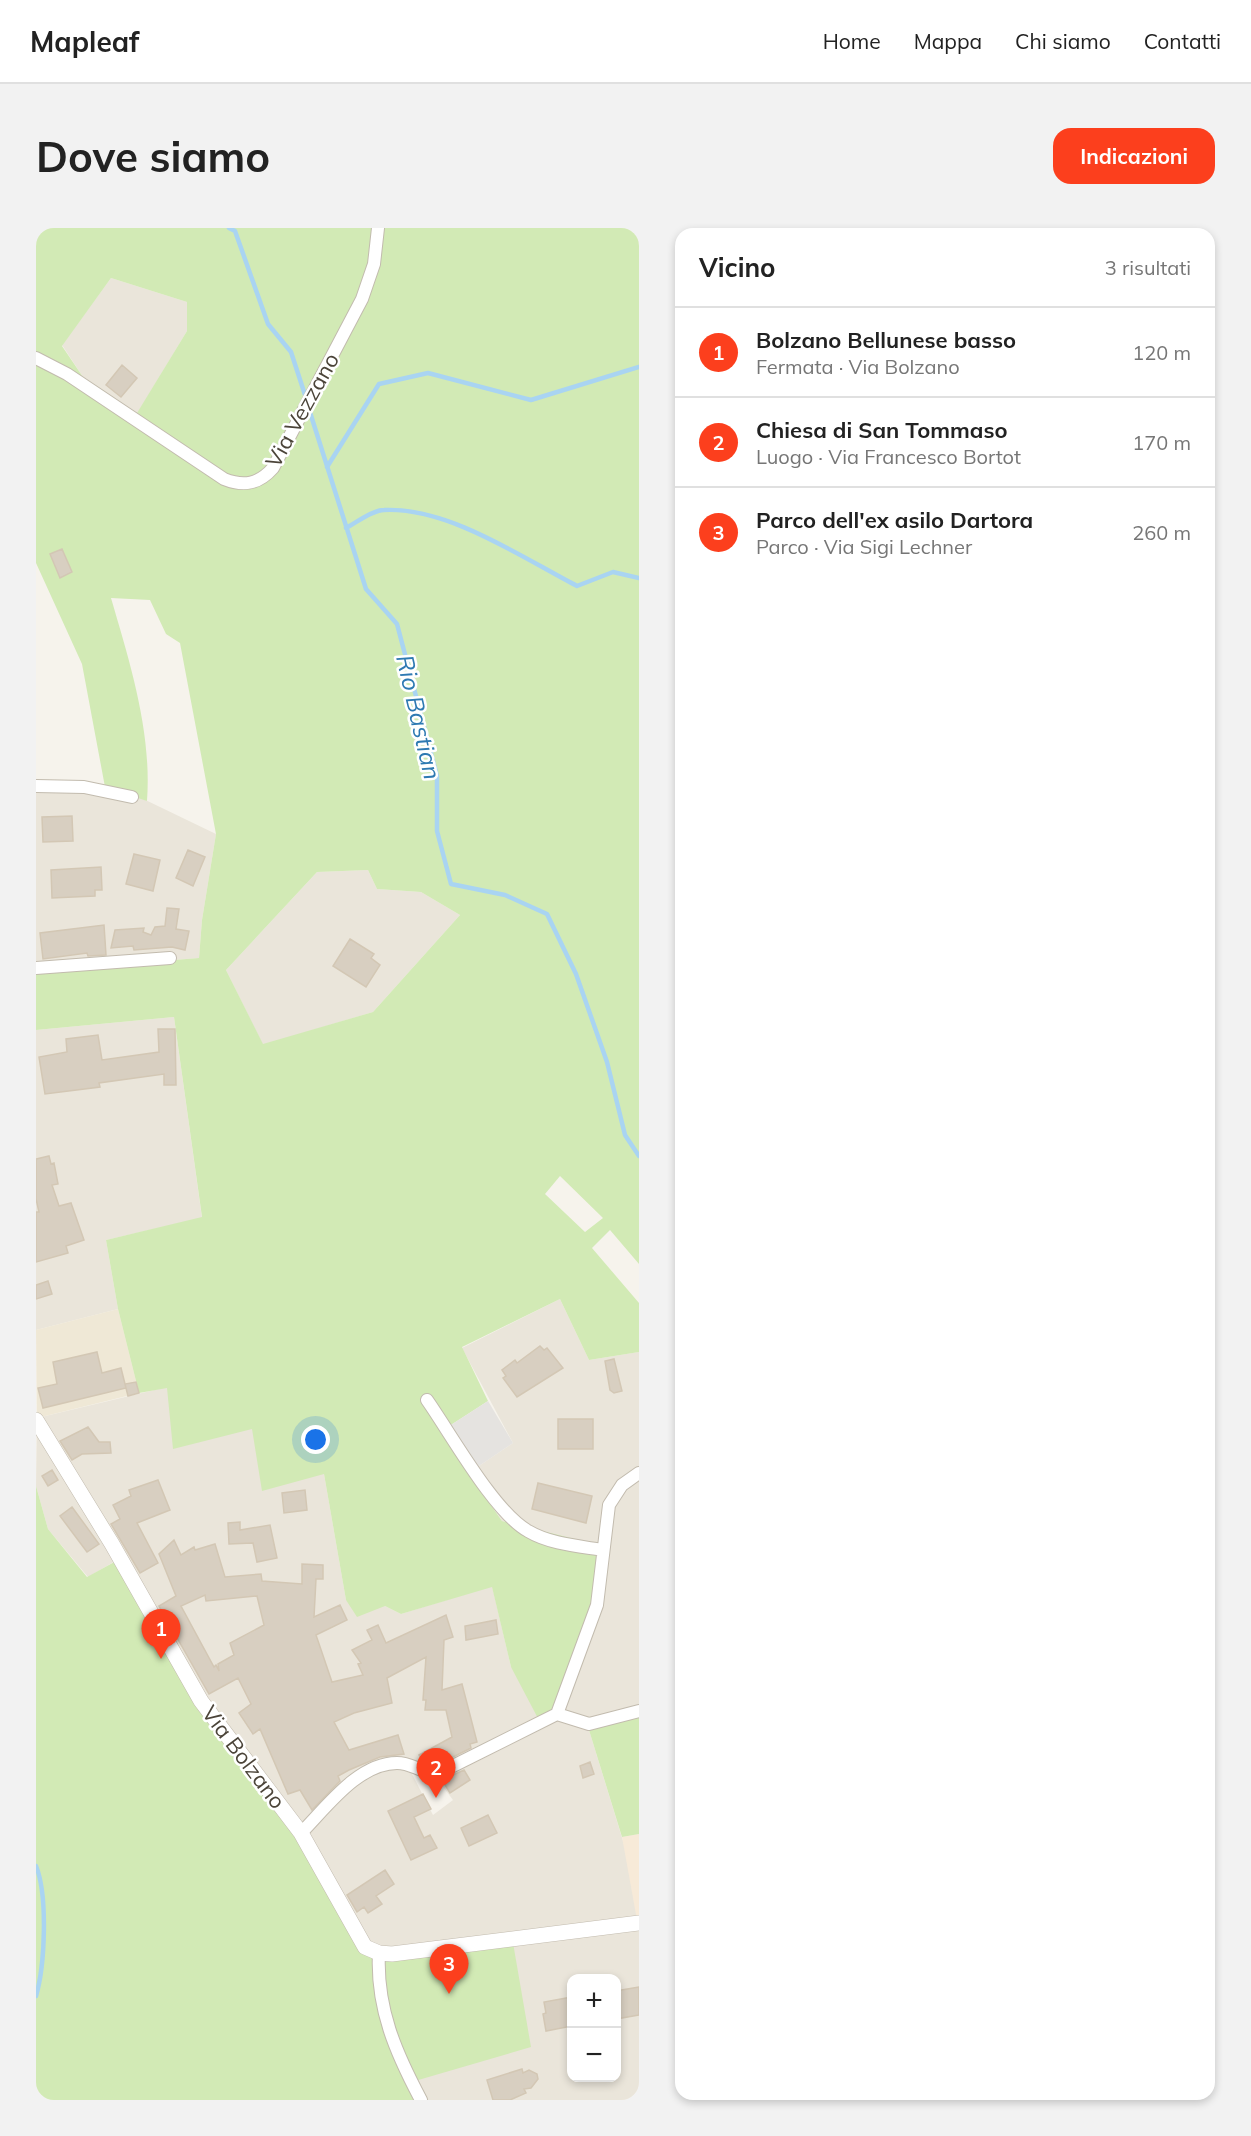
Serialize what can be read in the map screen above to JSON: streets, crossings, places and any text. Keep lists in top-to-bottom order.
{
  "streets": {
    "street": ["Via Vezzano", "Via Bolzano"]
  },
  "water": ["Rio Bastian"],
  "page": {
    "header": "Mapleaf",
    "nav": [
      "Home",
      "Mappa",
      "Chi siamo",
      "Contatti"
    ],
    "buttons": "Indicazioni",
    "title": "Dove siamo",
    "heading": ["Vicino", "3 risultati"],
    "list": [
      {
        "mark": "1",
        "name": "Bolzano Bellunese basso",
        "note": "Fermata · Via Bolzano",
        "value": "120 m"
      },
      {
        "mark": "2",
        "name": "Chiesa di San Tommaso",
        "note": "Luogo · Via Francesco Bortot",
        "value": "170 m"
      },
      {
        "mark": "3",
        "name": "Parco dell'ex asilo Dartora",
        "note": "Parco · Via Sigi Lechner",
        "value": "260 m"
      }
    ],
    "pins": ["1", "2", "3"],
    "map_buttons": ["+", "−"]
  }
}
